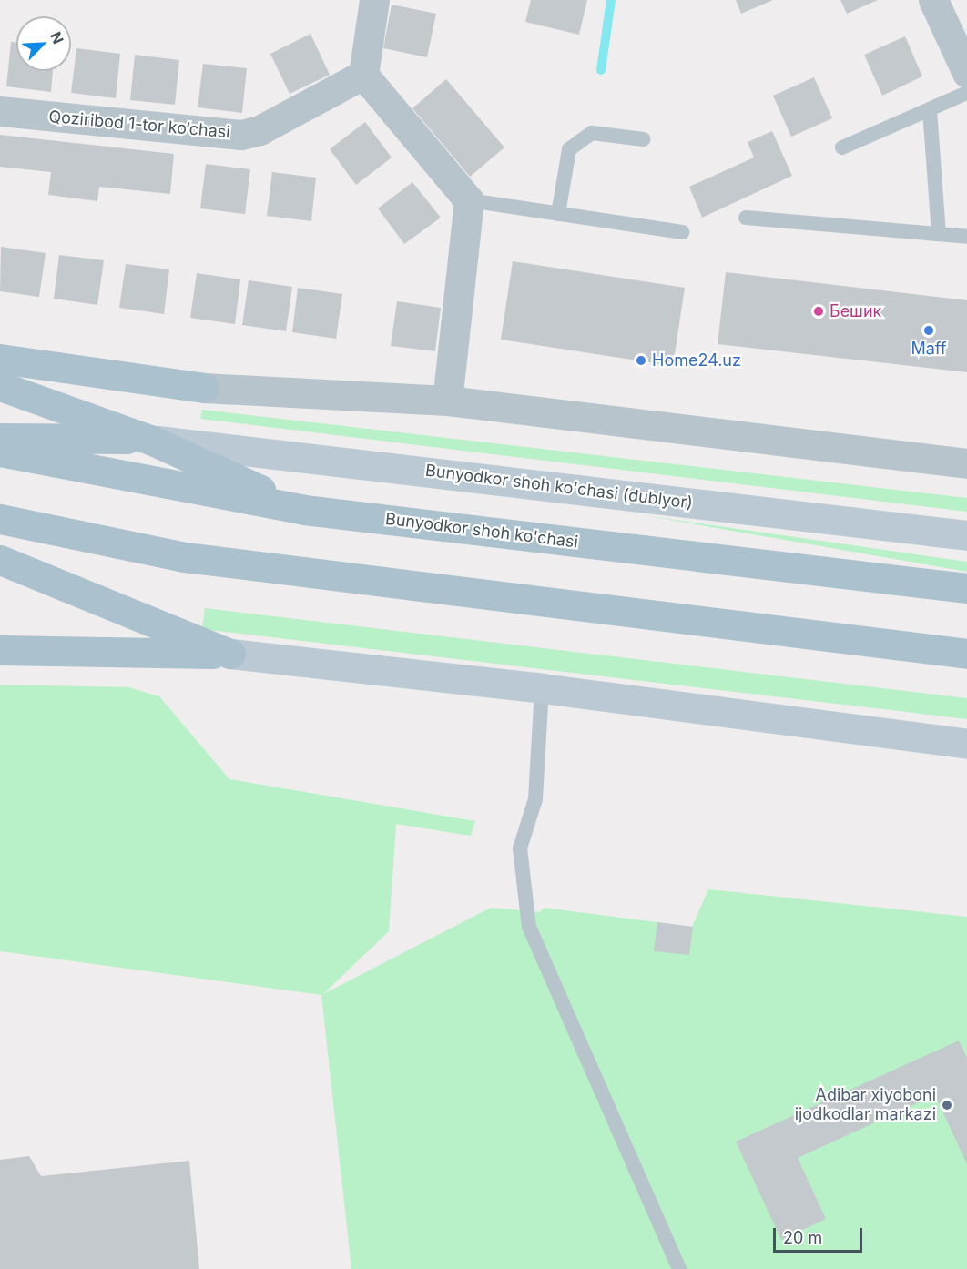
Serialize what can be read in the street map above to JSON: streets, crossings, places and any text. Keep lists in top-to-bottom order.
{
  "streets": {
    "main road": ["Bunyodkor shoh ko'chasi"],
    "street": ["Qoziribod 1-tor ko‘chasi", "Bunyodkor shoh koʻchasi (dublyor)"]
  },
  "places": [
    "Бешик",
    "Maff",
    "Home24.uz",
    "Adibar xiyoboni ijodkodlar markazi"
  ],
  "scale_bar": "20 m",
  "north": "top right"
}
